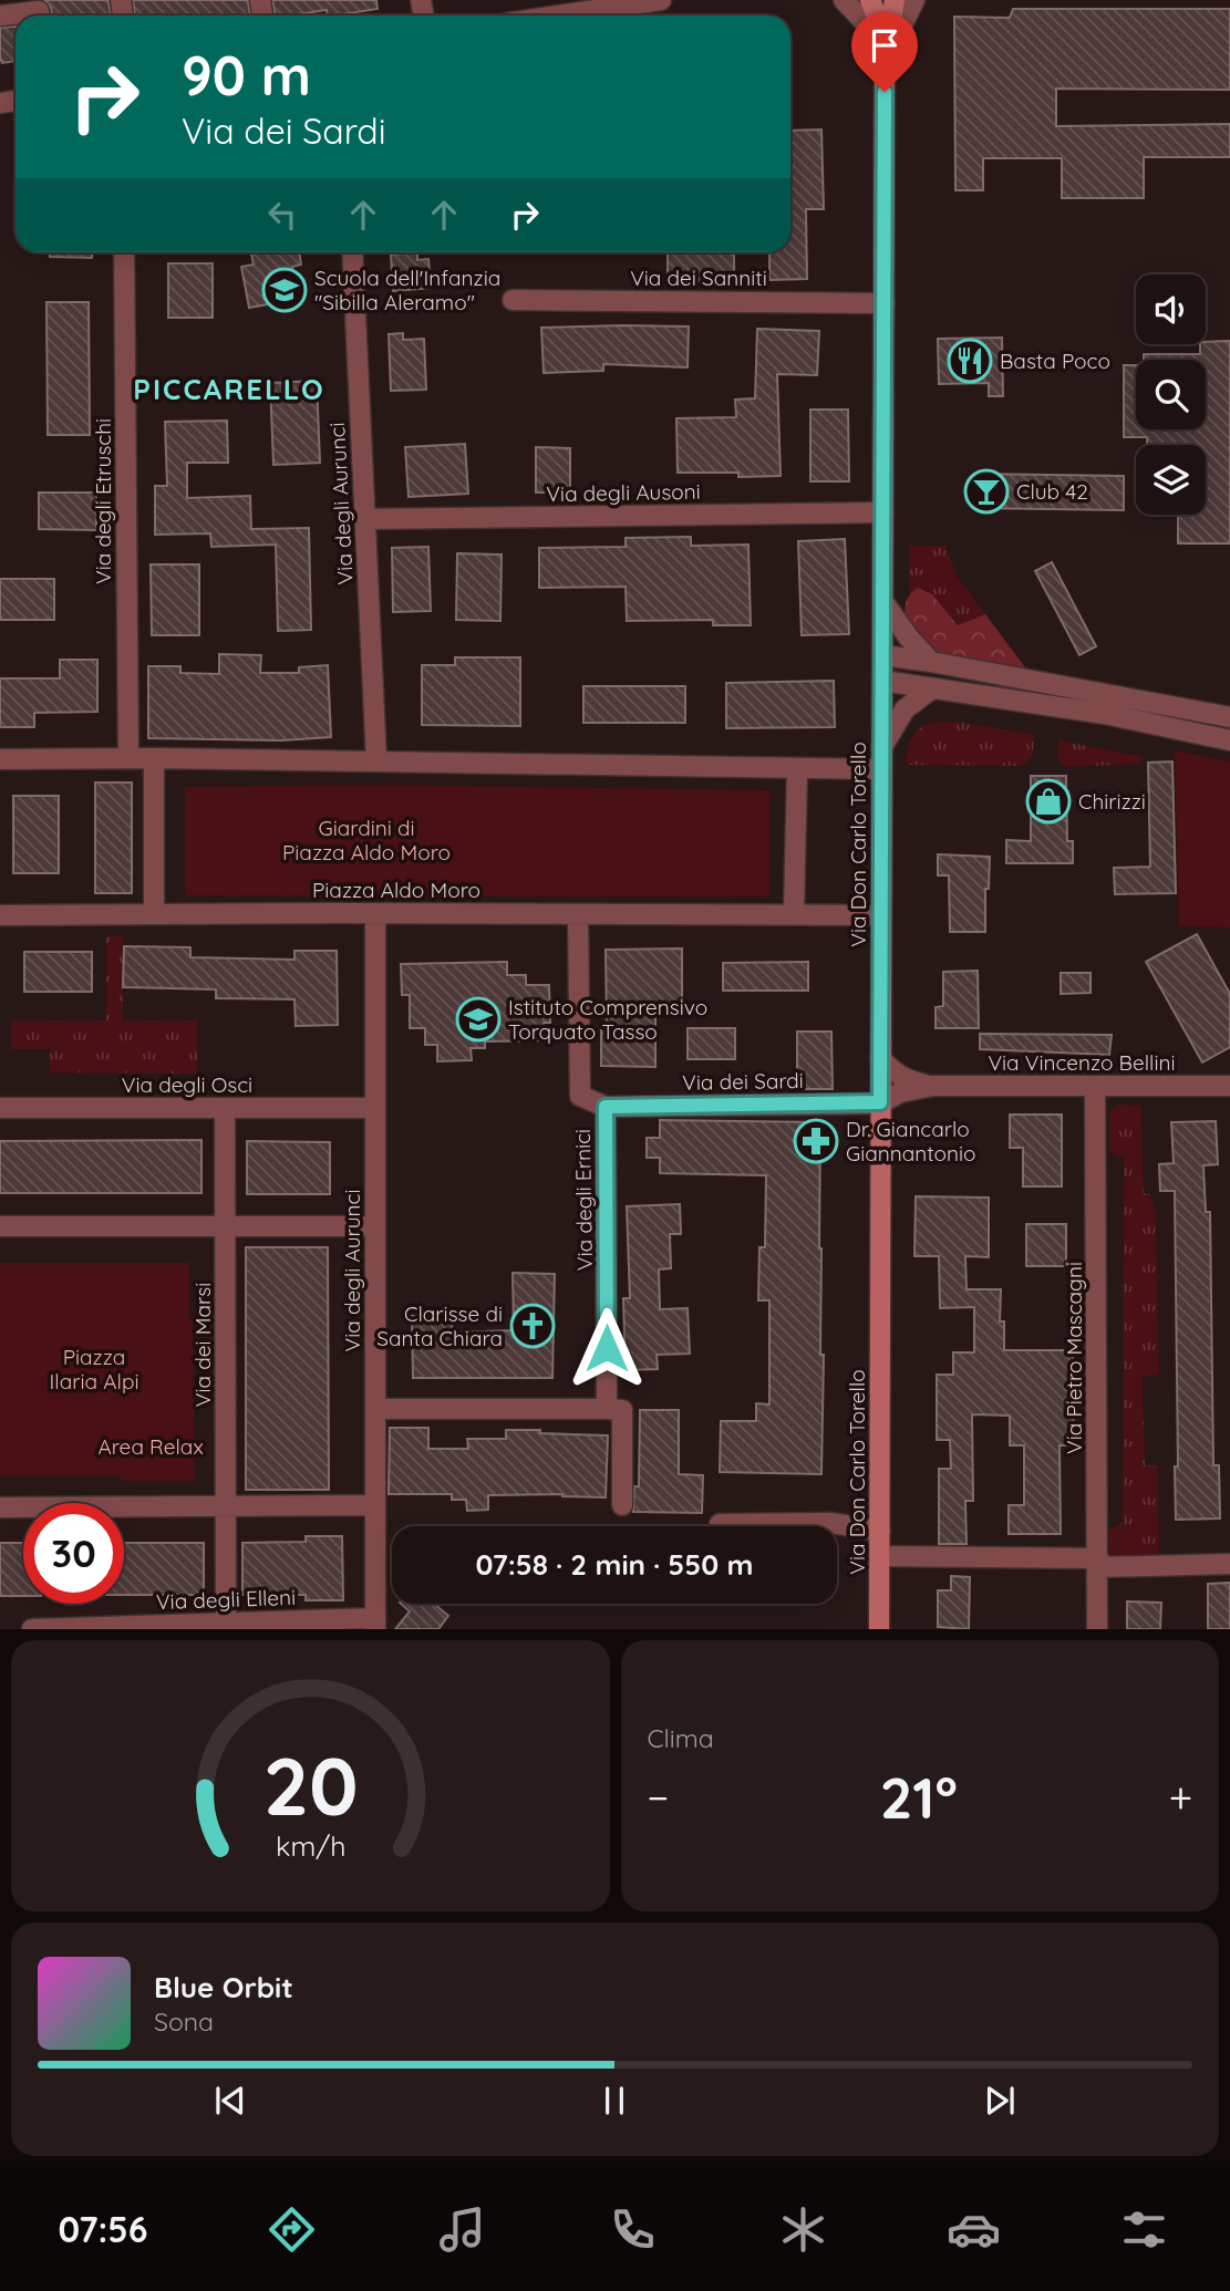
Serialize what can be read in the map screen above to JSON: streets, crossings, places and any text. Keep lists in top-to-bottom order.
{
  "streets": {
    "main road": ["Via Don Carlo Torello"],
    "street": [
      "Via dei Sanniti",
      "Via degli Ausoni",
      "Via degli Etruschi",
      "Via degli Aurunci",
      "Piazza Aldo Moro",
      "Via Vincenzo Bellini",
      "Via dei Sardi",
      "Via degli Osci",
      "Via degli Ernici",
      "Via dei Marsi",
      "Via Pietro Mascagni",
      "Via degli Elleni"
    ]
  },
  "crossings": [
    ["Via dei Sanniti", "Via Don Carlo Torello"],
    ["Via degli Ausoni", "Via degli Aurunci"],
    ["Via degli Ausoni", "Via Don Carlo Torello"],
    ["Via degli Aurunci", "Piazza Aldo Moro"],
    ["Via degli Aurunci", "Via degli Osci"],
    ["Via degli Aurunci", "Via degli Elleni"],
    ["Via Don Carlo Torello", "Piazza Aldo Moro"],
    ["Via Don Carlo Torello", "Via Vincenzo Bellini"],
    ["Via Don Carlo Torello", "Via dei Sardi"],
    ["Piazza Aldo Moro", "Via degli Ernici"],
    ["Via Vincenzo Bellini", "Via dei Sardi"],
    ["Via Vincenzo Bellini", "Via Pietro Mascagni"],
    ["Via dei Sardi", "Via degli Ernici"],
    ["Via degli Osci", "Via dei Marsi"],
    ["Via dei Marsi", "Via degli Elleni"]
  ],
  "districts": ["PICCARELLO"],
  "parks": ["Giardini di Piazza Aldo Moro", "Piazza Ilaria Alpi", "Area Relax"],
  "places": {
    "school or university": ["Scuola dell'Infanzia \"Sibilla Aleramo\"", "Istituto Comprensivo Torquato Tasso"],
    "restaurant": ["Basta Poco"],
    "bar": ["Club 42"],
    "shop": ["Chirizzi"],
    "pharmacy": ["Dr. Giancarlo Giannantonio"],
    "church": ["Clarisse di Santa Chiara"]
  },
  "page": {
    "turn": ["90 m", "Via dei Sardi"],
    "limit": "30",
    "trip": "07:58 · 2 min · 550 m",
    "tile": "Clima",
    "heat": ["−", "21°", "+"],
    "song": ["Blue Orbit", "Sona"],
    "tabs": "07:56",
    "gauge": ["20", "km/h"]
  }
}
